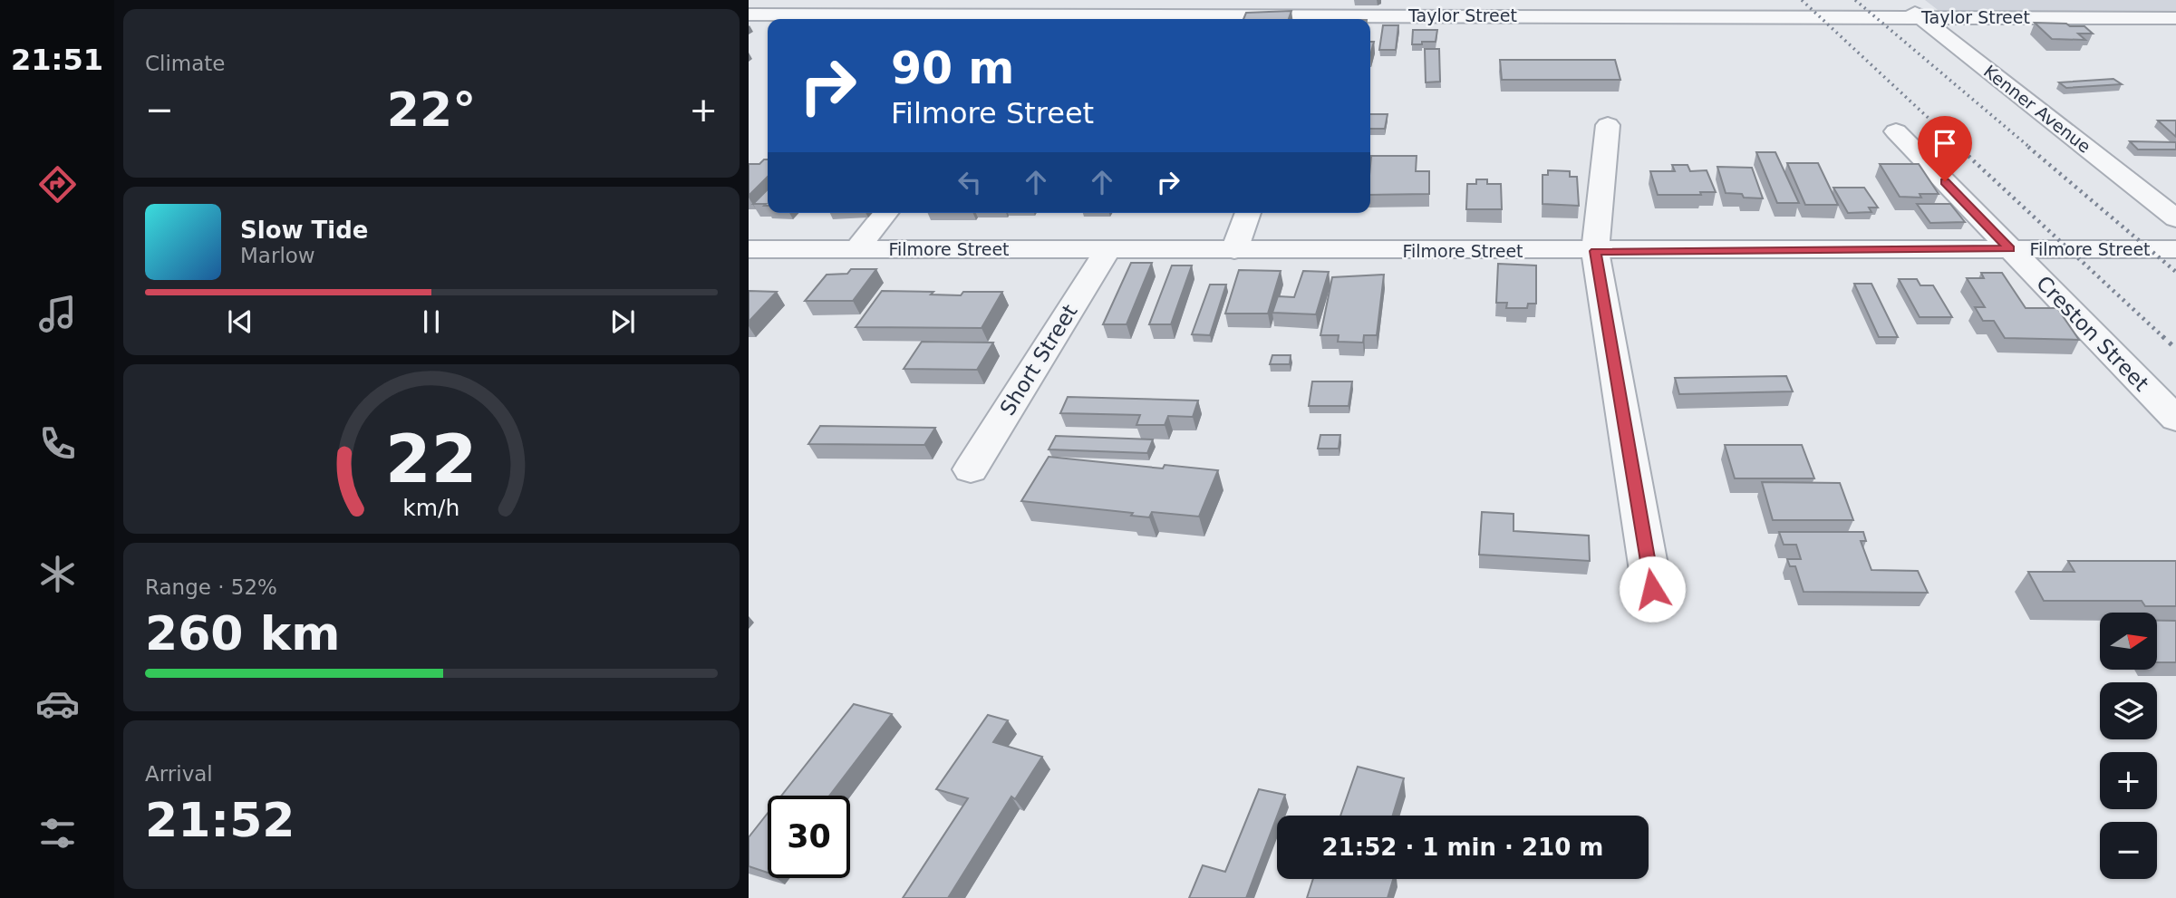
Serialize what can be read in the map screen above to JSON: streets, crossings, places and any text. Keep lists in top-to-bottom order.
{
  "streets": {
    "street": [
      "Taylor Street",
      "Kenner Avenue",
      "Filmore Street",
      "Creston Street",
      "Short Street"
    ]
  },
  "crossings": [
    ["Taylor Street", "Kenner Avenue"],
    ["Filmore Street", "Creston Street"],
    ["Filmore Street", "Short Street"]
  ],
  "north": "right",
  "page": {
    "tabs": "21:51",
    "tile": [
      "Climate",
      ["Range · 52%", "260 km"],
      ["Arrival", "21:52"]
    ],
    "turn": ["90 m", "Filmore Street"],
    "heat": ["−", "22°", "+"],
    "song": ["Slow Tide", "Marlow"],
    "map_buttons": ["+", "−"],
    "limit": "30",
    "trip": "21:52 · 1 min · 210 m",
    "gauge": ["22", "km/h"]
  }
}
